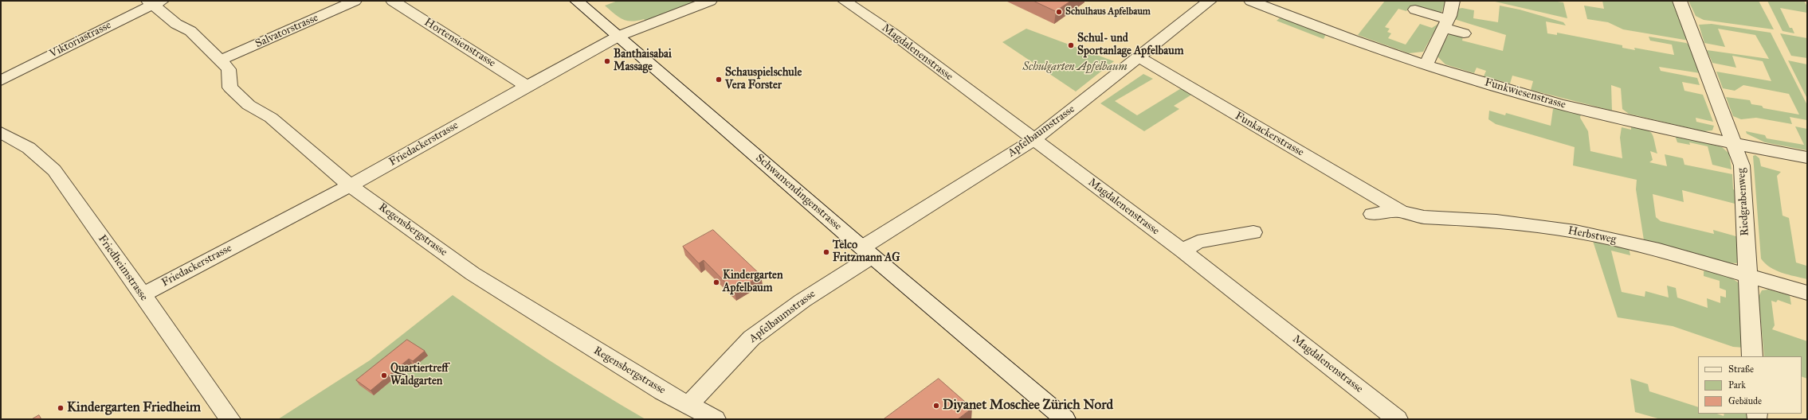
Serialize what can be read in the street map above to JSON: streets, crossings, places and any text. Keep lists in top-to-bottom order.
{
  "streets": {
    "street": [
      "Salvatorstrasse",
      "Viktoriastrasse",
      "Hortensienstrasse",
      "Magdalenenstrasse",
      "Funkwiesenstrasse",
      "Apfelbaumstrasse",
      "Funkackerstrasse",
      "Friedackerstrasse",
      "Schwamendingenstrasse",
      "Riedgrabenweg",
      "Regensbergstrasse",
      "Herbstweg",
      "Friedheimstrasse"
    ]
  },
  "crossings": [
    ["Salvatorstrasse", "Regensbergstrasse"],
    ["Viktoriastrasse", "Regensbergstrasse"],
    ["Hortensienstrasse", "Friedackerstrasse"],
    ["Magdalenenstrasse", "Apfelbaumstrasse"],
    ["Funkwiesenstrasse", "Riedgrabenweg"],
    ["Apfelbaumstrasse", "Funkackerstrasse"],
    ["Apfelbaumstrasse", "Schwamendingenstrasse"],
    ["Apfelbaumstrasse", "Regensbergstrasse"],
    ["Funkackerstrasse", "Herbstweg"],
    ["Friedackerstrasse", "Schwamendingenstrasse"],
    ["Friedackerstrasse", "Regensbergstrasse"],
    ["Friedackerstrasse", "Friedheimstrasse"],
    ["Riedgrabenweg", "Herbstweg"]
  ],
  "parks": ["Schulgarten Apfelbaum"],
  "places": [
    "Schulhaus Apfelbaum",
    "Schul- und Sportanlage Apfelbaum",
    "Banthaisabai Massage",
    "Schauspielschule Vera Forster",
    "Telco Fritzmann AG",
    "Kindergarten Apfelbaum",
    "Quartiertreff Waldgarten",
    "Diyanet Moschee Zürich Nord",
    "Kindergarten Friedheim"
  ],
  "legend": ["Straße", "Park", "Gebäude"]
}
